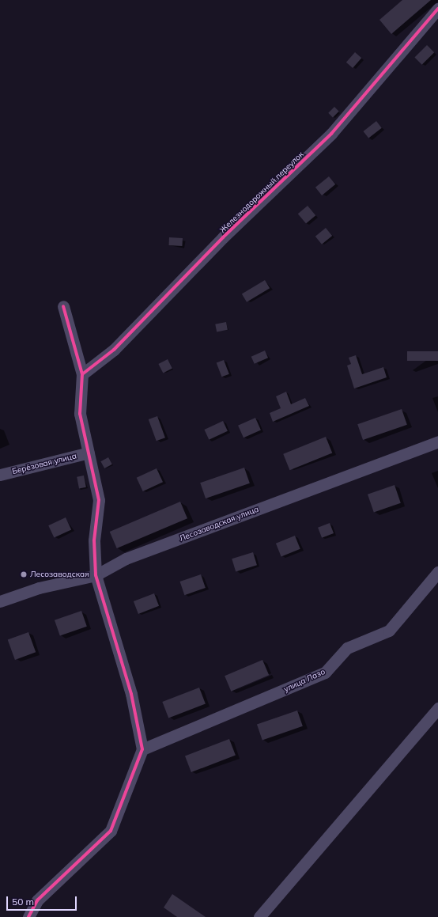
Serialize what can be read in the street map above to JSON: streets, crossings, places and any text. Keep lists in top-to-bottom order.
{
  "streets": {
    "street": [
      "Железнодорожный переулок",
      "Берёзовая улица",
      "Лесозаводская улица",
      "улица Лазо"
    ]
  },
  "places": ["Лесозаводская"],
  "scale_bar": "50 m"
}
